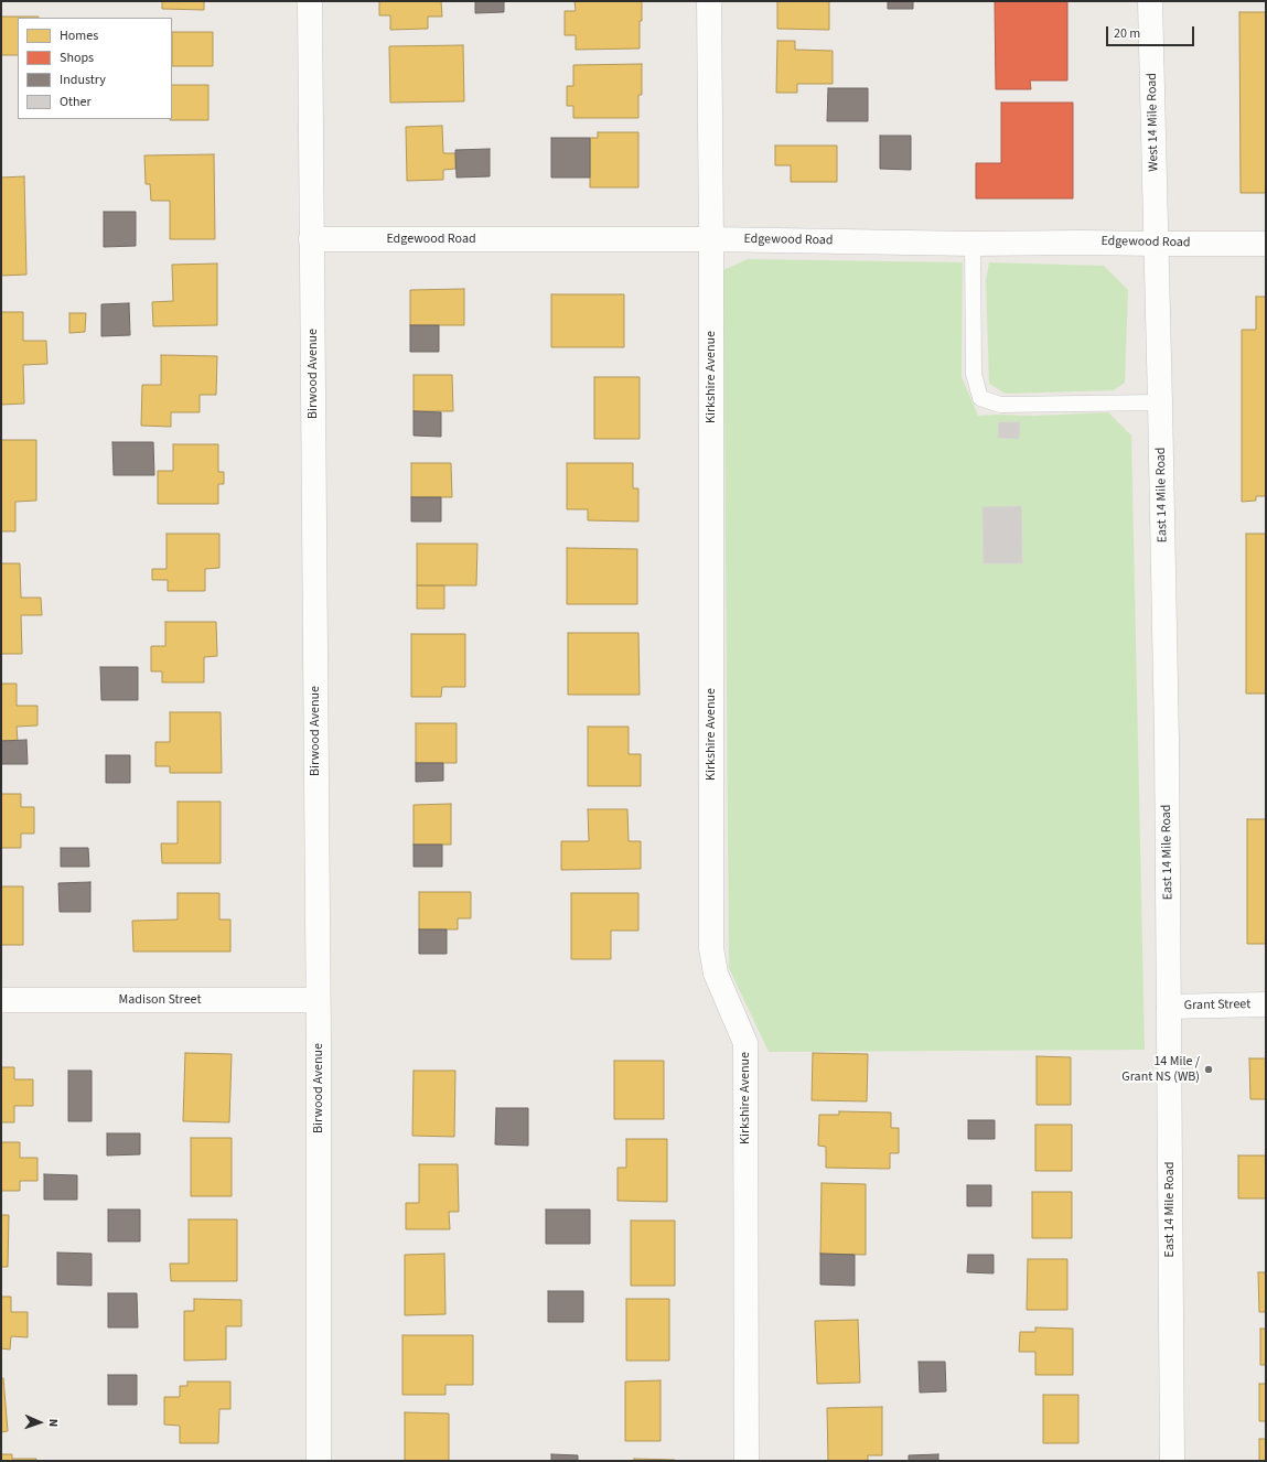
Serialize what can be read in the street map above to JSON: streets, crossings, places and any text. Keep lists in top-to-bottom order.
{
  "streets": {
    "street": [
      "West 14 Mile Road",
      "Edgewood Road",
      "Birwood Avenue",
      "Kirkshire Avenue",
      "East 14 Mile Road",
      "Madison Street",
      "Grant Street"
    ]
  },
  "crossings": [
    ["West 14 Mile Road", "Edgewood Road"],
    ["West 14 Mile Road", "East 14 Mile Road"],
    ["Edgewood Road", "Birwood Avenue"],
    ["Edgewood Road", "Kirkshire Avenue"],
    ["Edgewood Road", "East 14 Mile Road"],
    ["Birwood Avenue", "Madison Street"],
    ["East 14 Mile Road", "Grant Street"]
  ],
  "places": ["14 Mile / Grant NS (WB)"],
  "legend": [
    "Homes",
    "Shops",
    "Industry",
    "Other"
  ],
  "scale_bar": "20 m",
  "north": "right"
}
